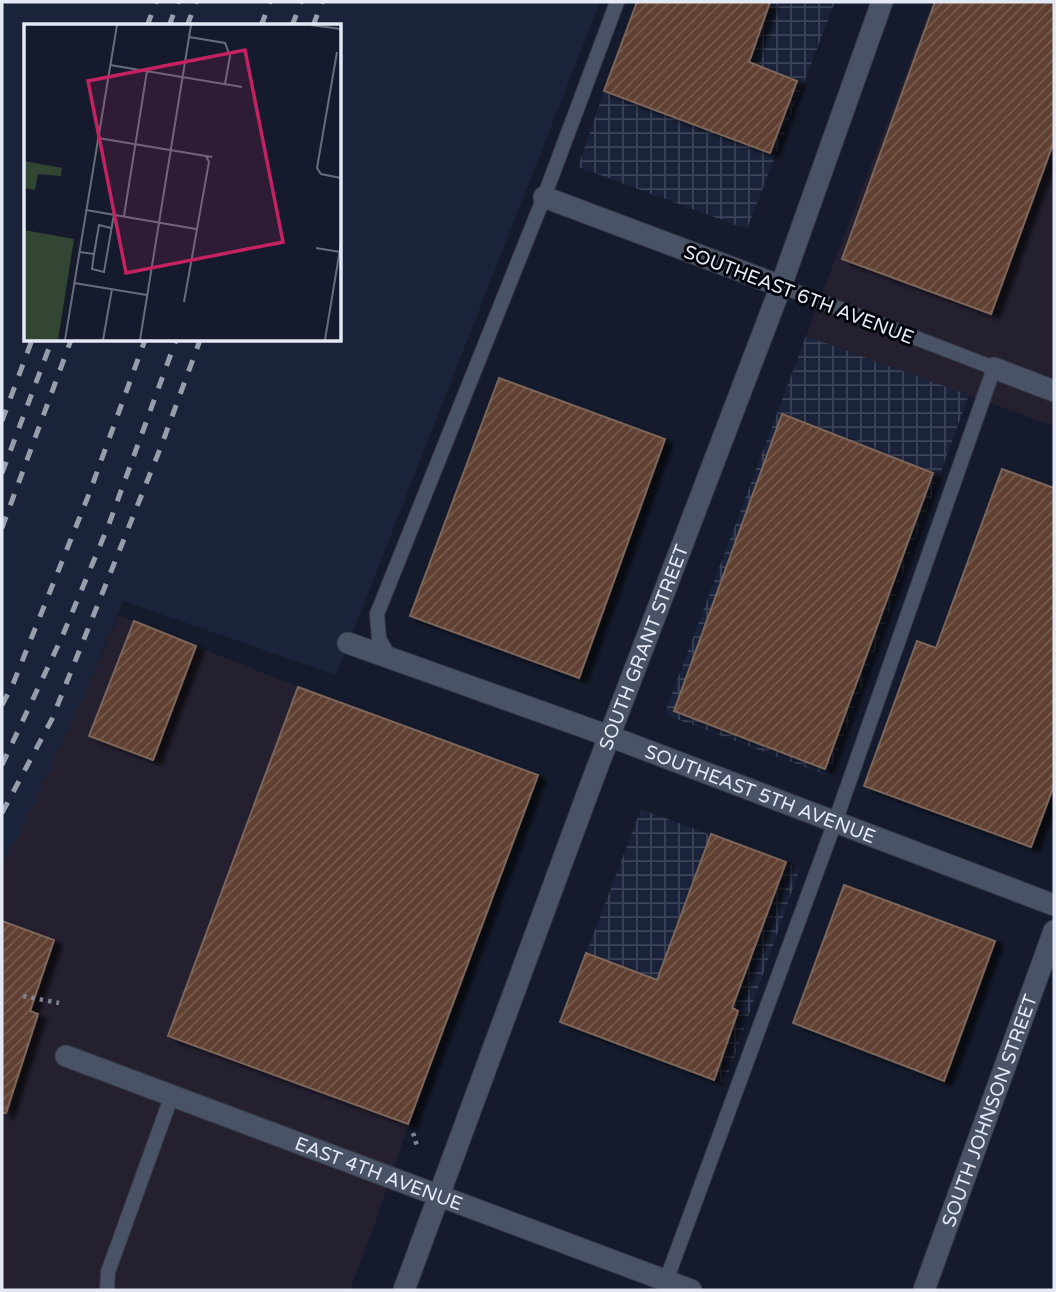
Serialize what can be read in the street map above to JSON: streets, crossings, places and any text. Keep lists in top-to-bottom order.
{
  "streets": {
    "street": [
      "SOUTHEAST 6TH AVENUE",
      "SOUTH GRANT STREET",
      "SOUTHEAST 5TH AVENUE",
      "SOUTH JOHNSON STREET",
      "EAST 4TH AVENUE"
    ]
  },
  "crossings": [
    ["SOUTHEAST 6TH AVENUE", "SOUTH GRANT STREET"],
    ["SOUTH GRANT STREET", "SOUTHEAST 5TH AVENUE"],
    ["SOUTH GRANT STREET", "EAST 4TH AVENUE"]
  ]
}
